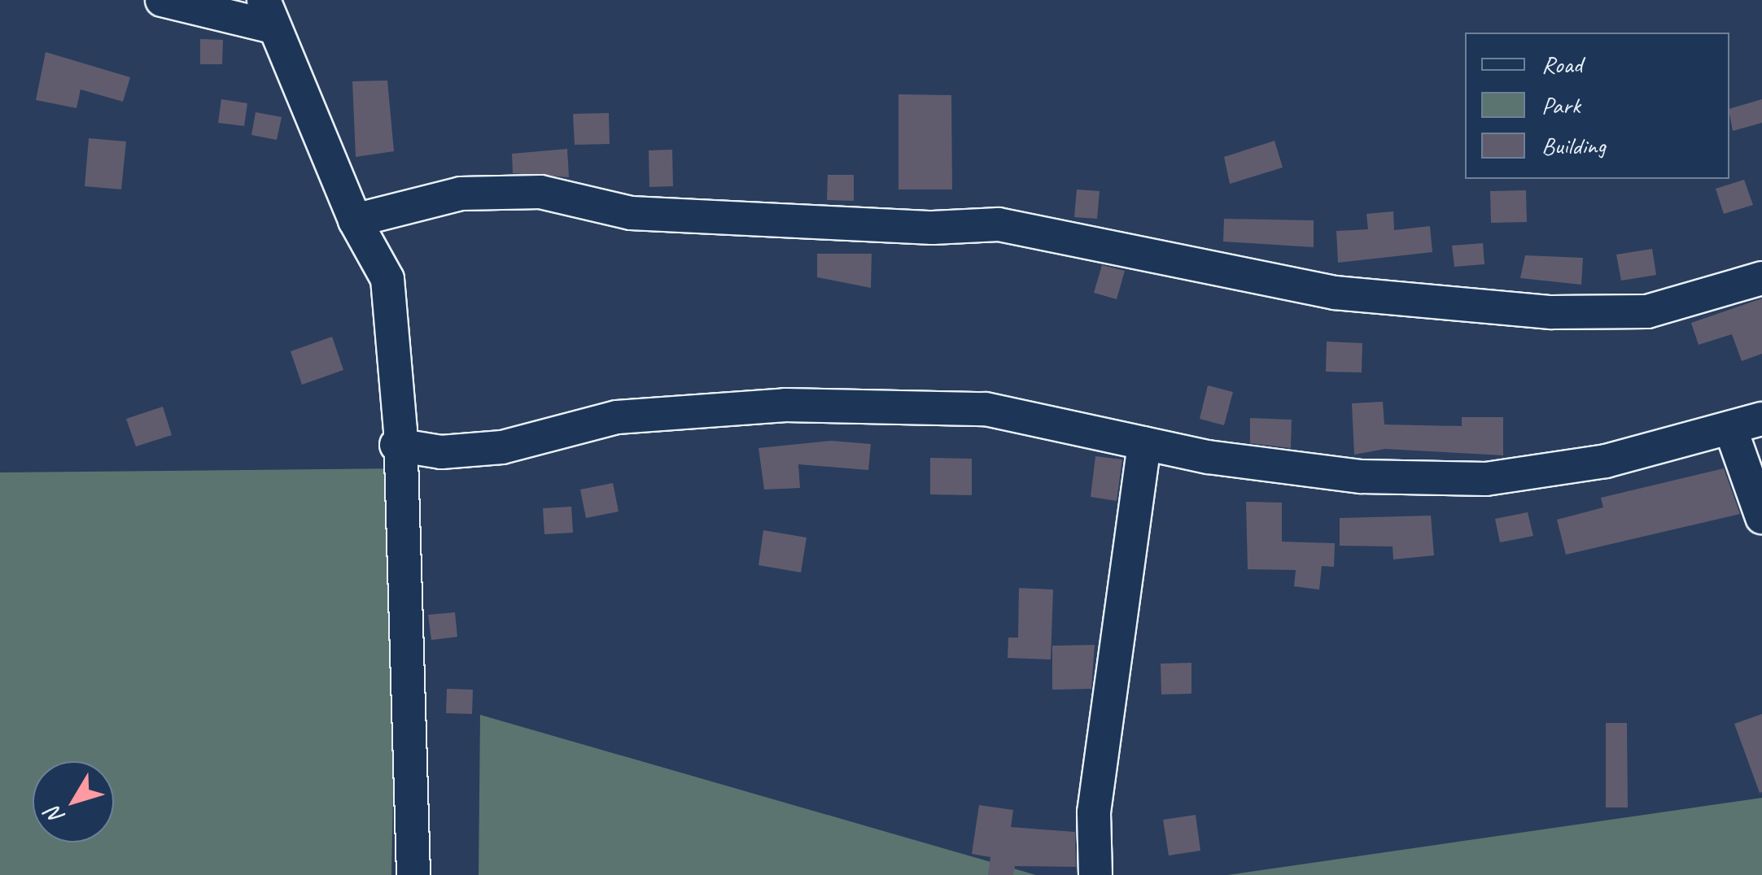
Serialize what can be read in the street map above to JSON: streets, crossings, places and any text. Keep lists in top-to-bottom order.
{
  "legend": ["Road", "Park", "Building"],
  "north": "bottom left"
}
